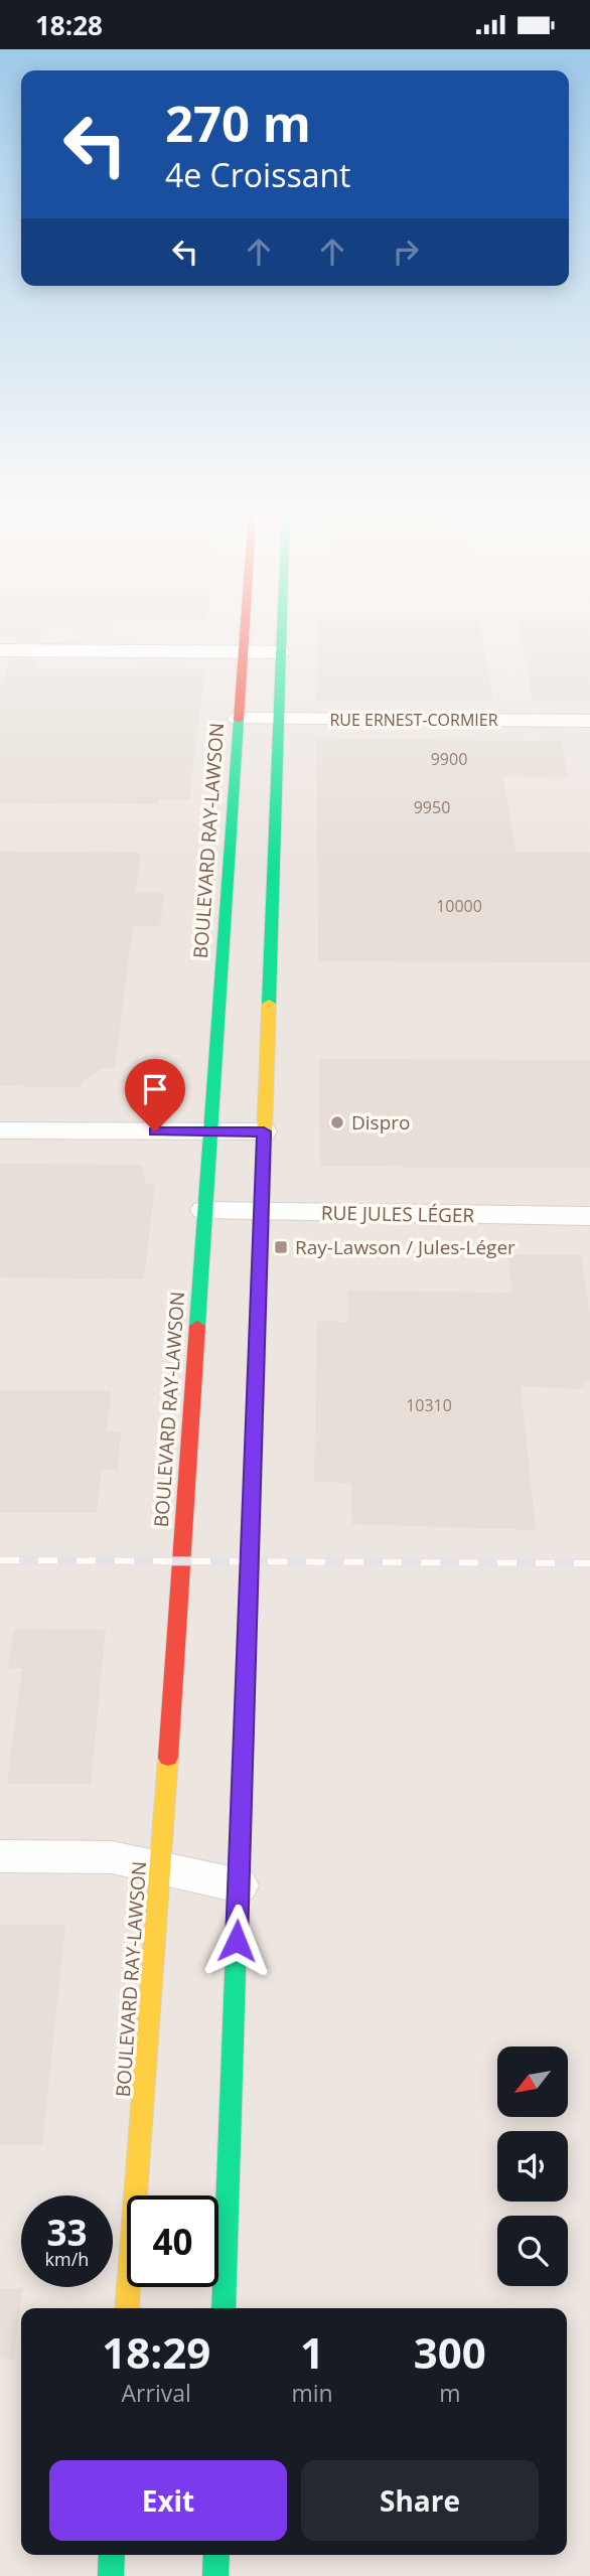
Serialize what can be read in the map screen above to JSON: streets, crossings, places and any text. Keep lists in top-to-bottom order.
{
  "streets": {
    "street": ["RUE ERNEST-CORMIER", "BOULEVARD RAY-LAWSON", "RUE JULES LÉGER"]
  },
  "crossings": [
    ["RUE ERNEST-CORMIER", "BOULEVARD RAY-LAWSON"],
    ["BOULEVARD RAY-LAWSON", "RUE JULES LÉGER"]
  ],
  "places": {
    "other": ["Dispro"],
    "transit": ["Ray-Lawson / Jules-Léger"]
  },
  "house_numbers": [
    "9900",
    "9950",
    "10000",
    "10310"
  ],
  "north": "bottom left",
  "page": {
    "status": "18:28",
    "turn": ["270 m", "4e Croissant"],
    "speed": "33 km/h",
    "limit": "40",
    "eta": [
      "18:29",
      "Arrival",
      "1",
      "min",
      "300",
      "m"
    ],
    "buttons": ["Exit", "Share"]
  }
}
